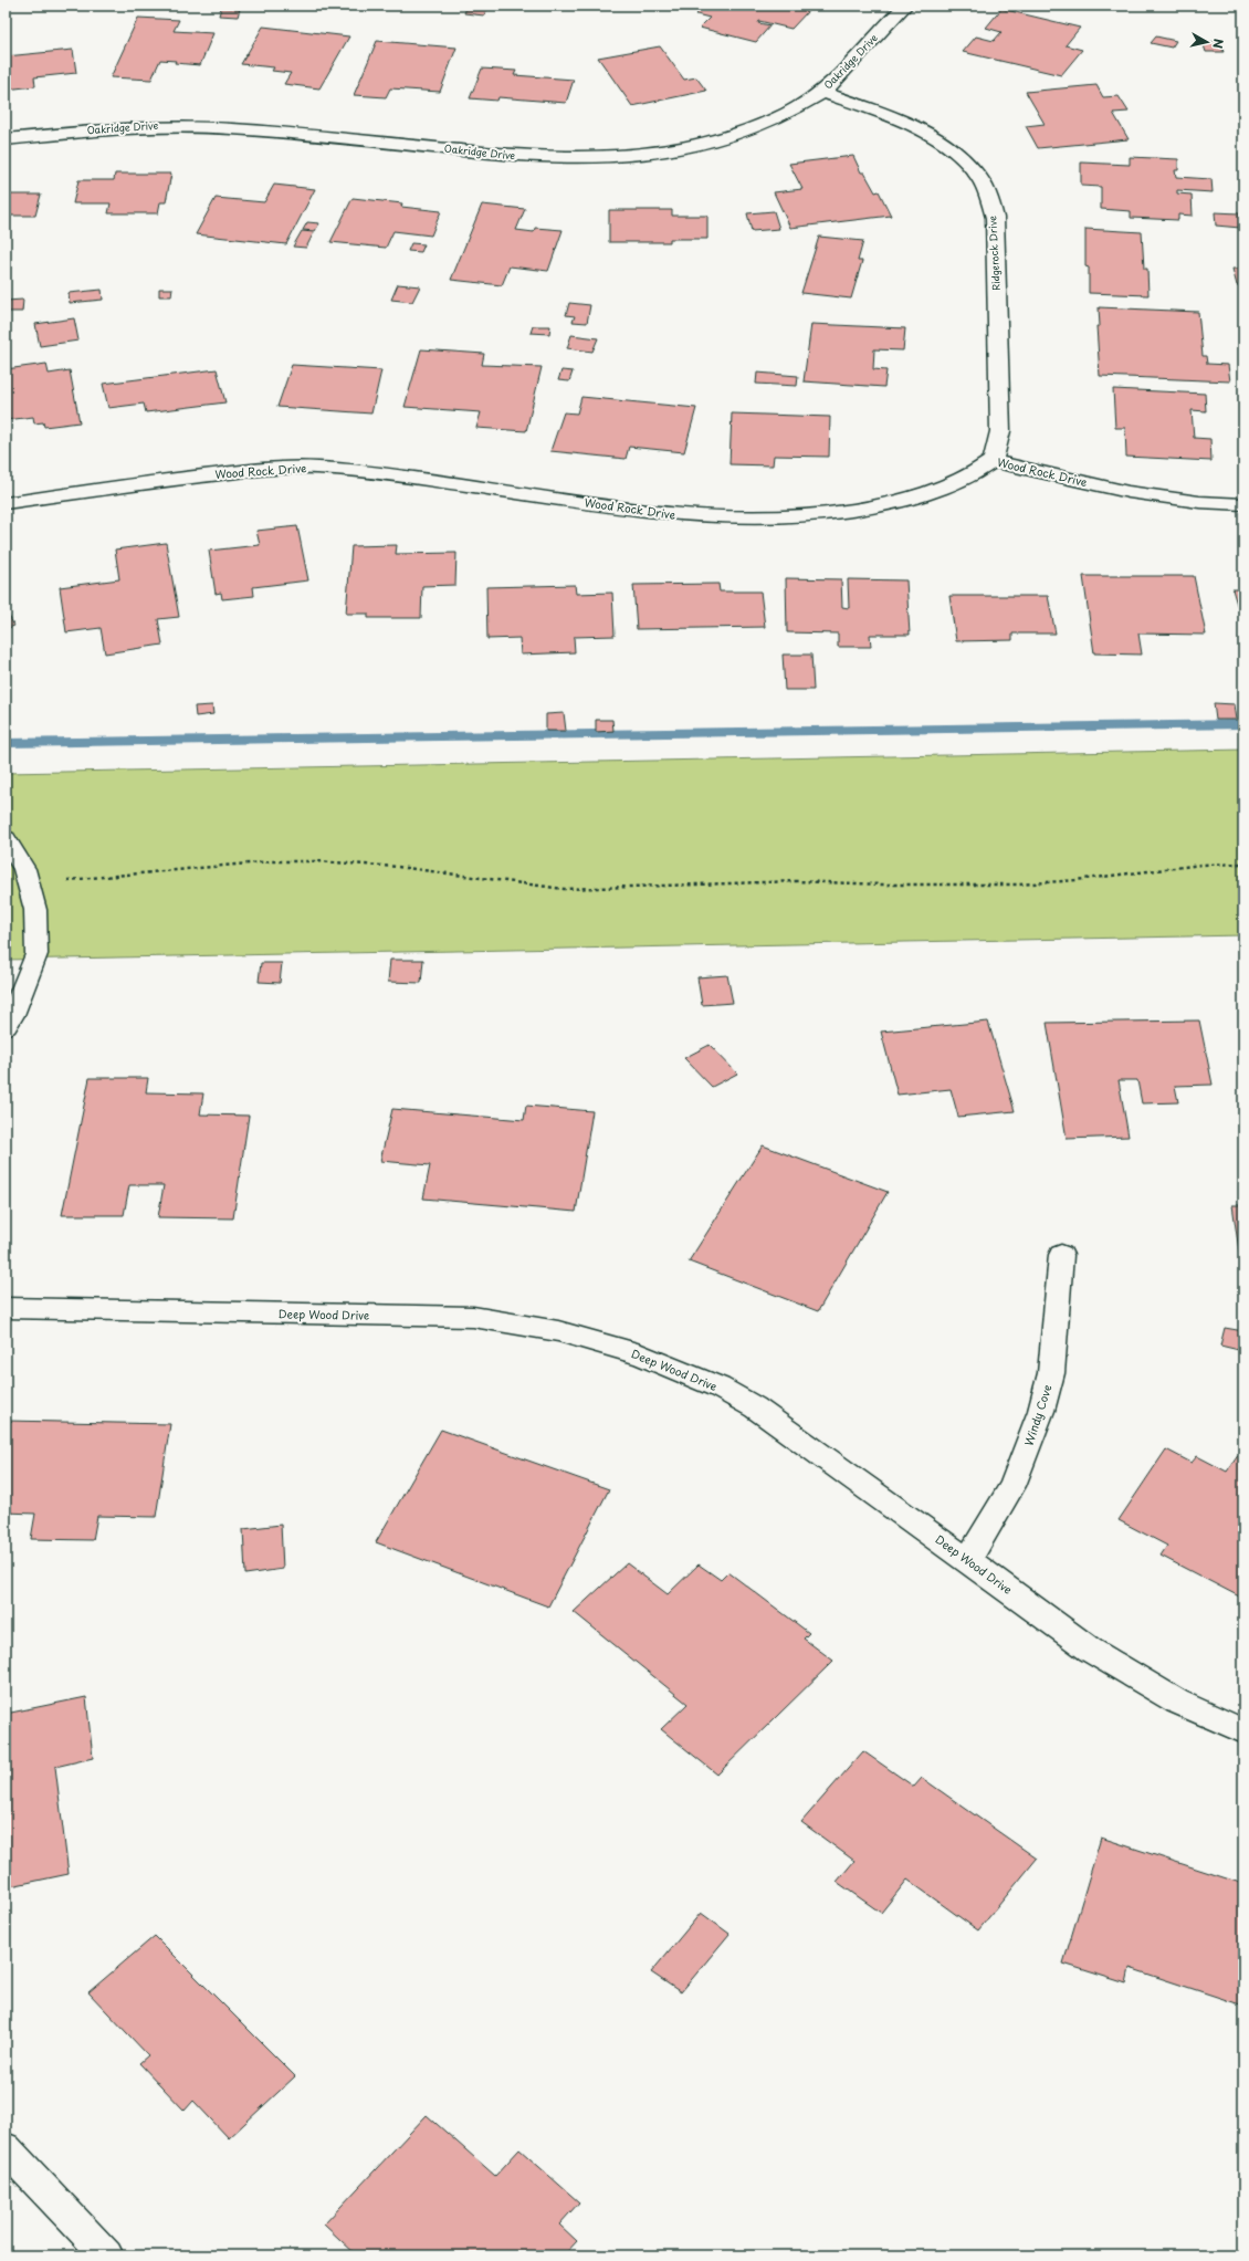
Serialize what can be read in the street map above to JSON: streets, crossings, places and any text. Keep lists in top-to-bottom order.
{
  "streets": {
    "street": [
      "Oakridge Drive",
      "Ridgerock Drive",
      "Wood Rock Drive",
      "Deep Wood Drive",
      "Windy Cove"
    ]
  },
  "crossings": [
    ["Oakridge Drive", "Ridgerock Drive"],
    ["Ridgerock Drive", "Wood Rock Drive"],
    ["Deep Wood Drive", "Windy Cove"]
  ],
  "north": "right"
}
